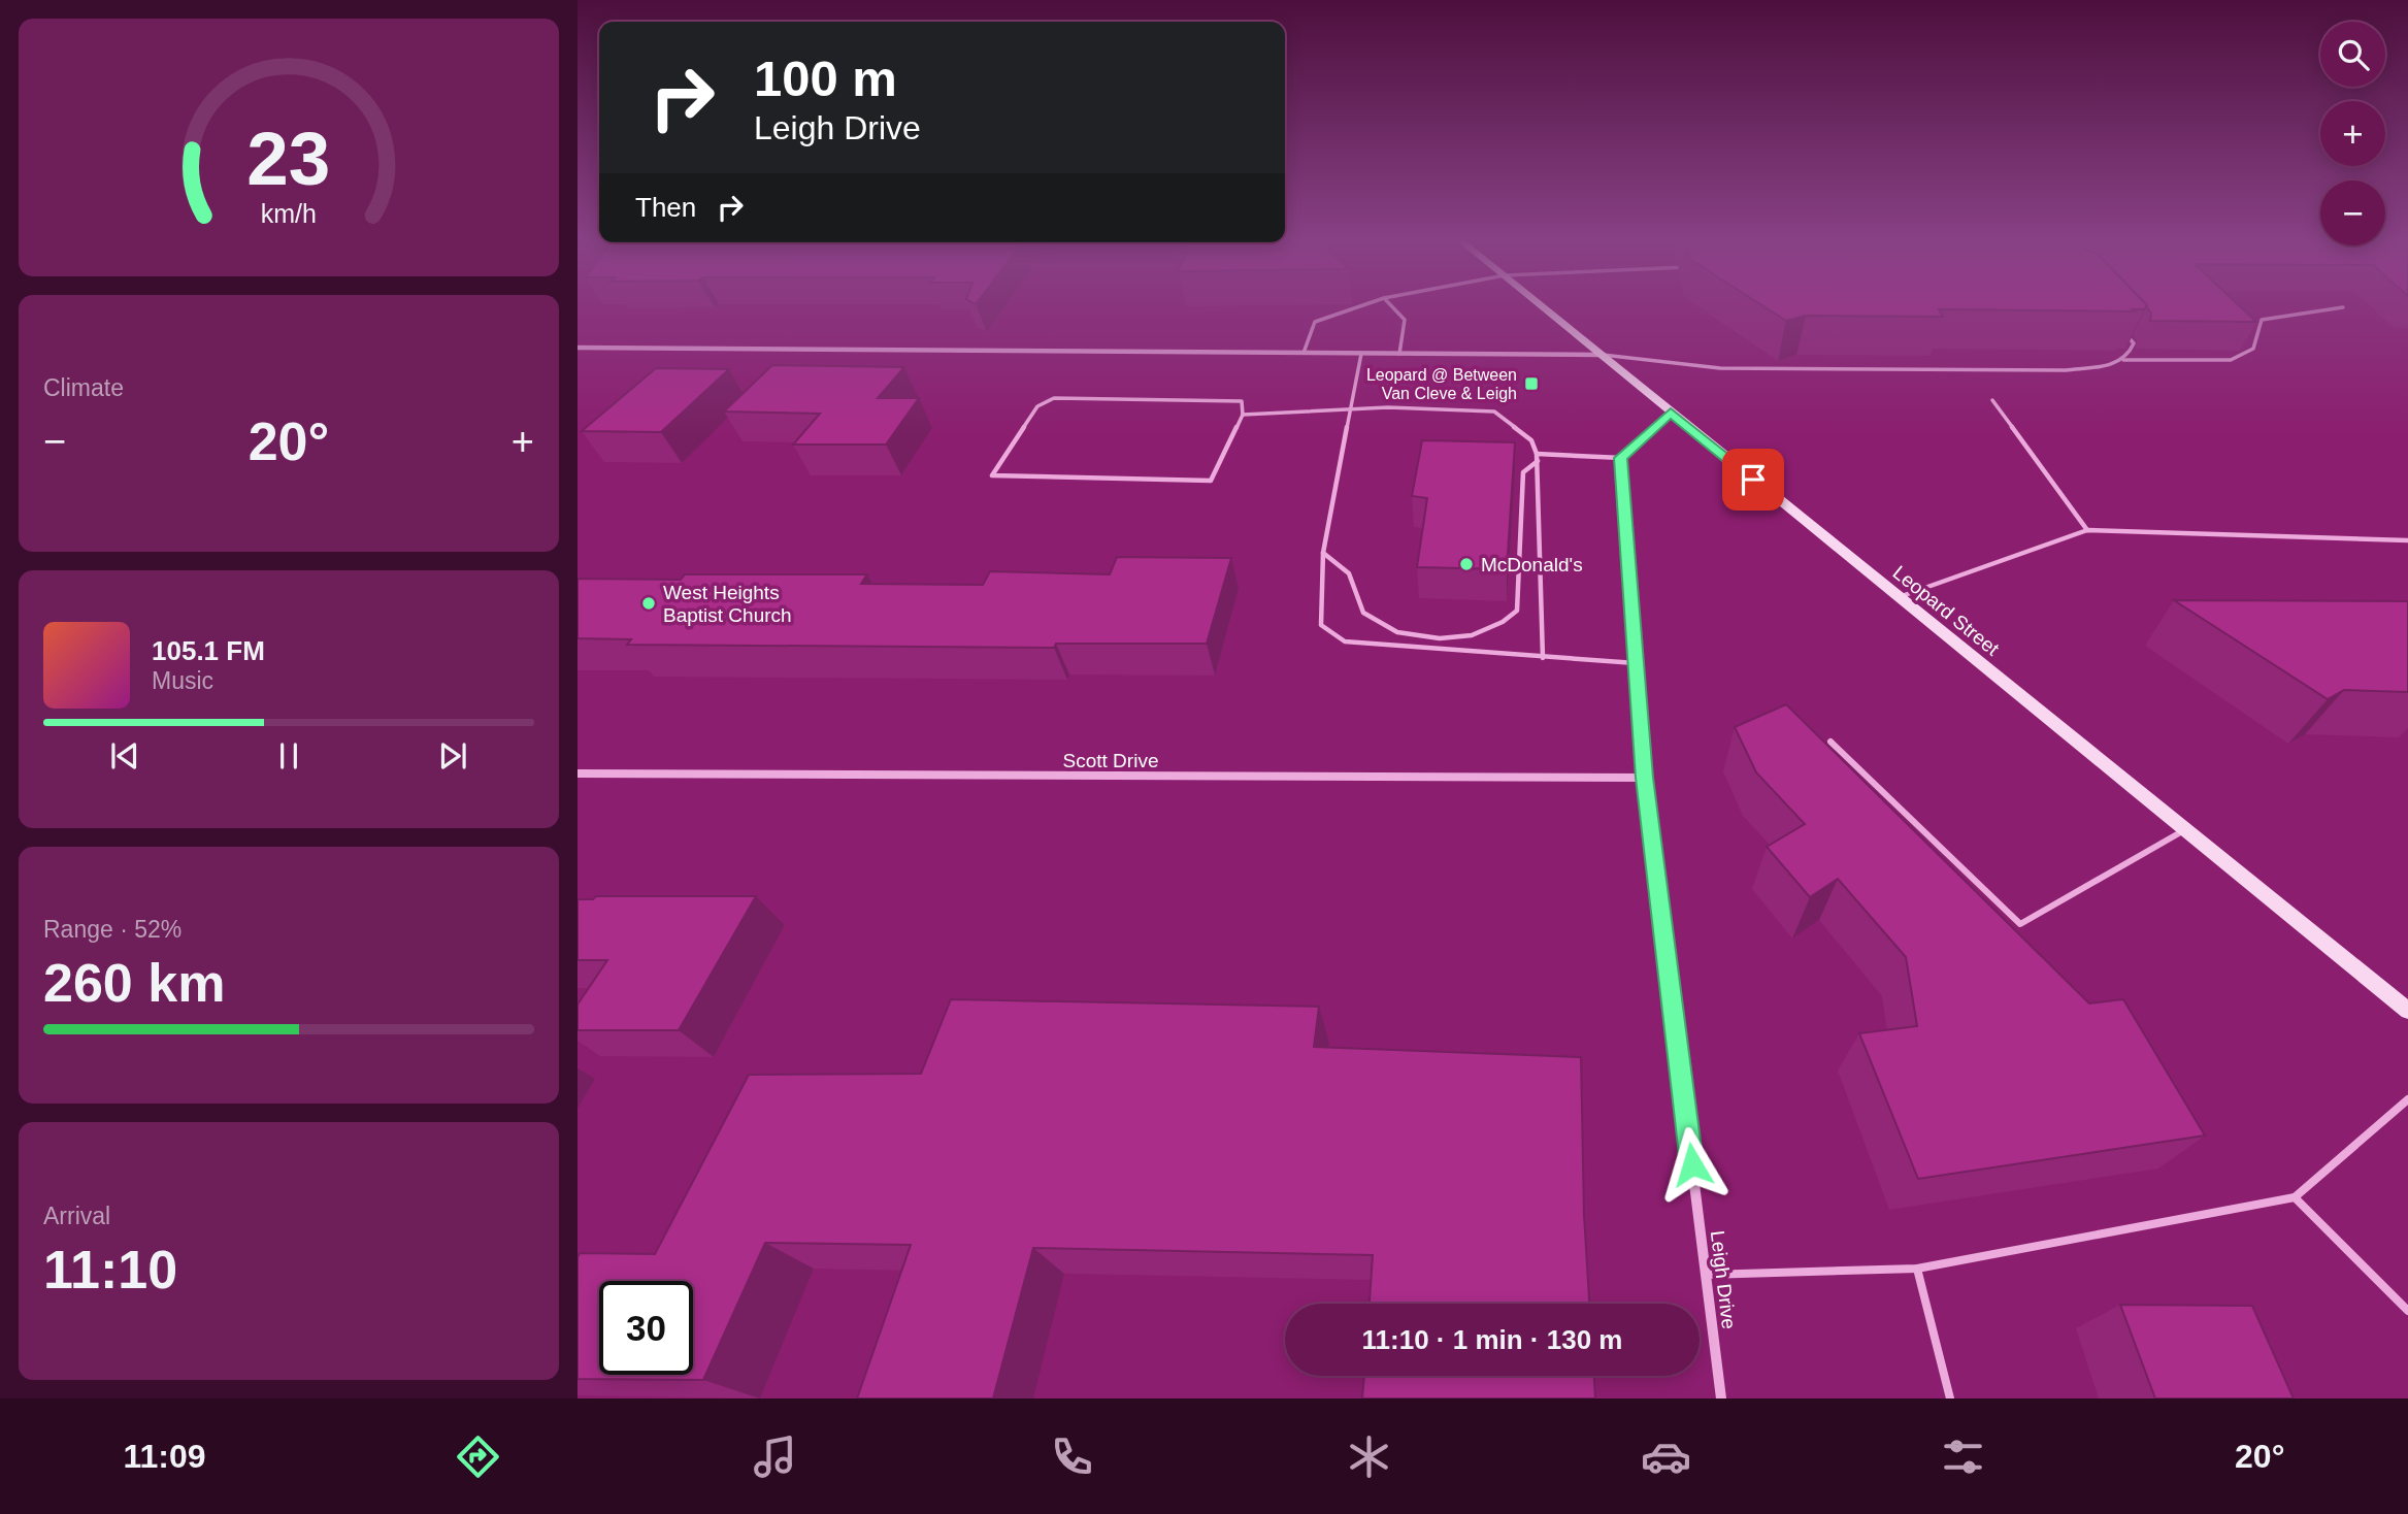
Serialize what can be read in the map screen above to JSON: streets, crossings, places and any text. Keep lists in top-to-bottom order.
{
  "streets": {
    "main road": ["Leopard Street"],
    "street": ["Scott Drive", "Leigh Drive"]
  },
  "crossings": [
    ["Scott Drive", "Leigh Drive"]
  ],
  "places": {
    "transit": ["Leopard @ Between Van Cleve & Leigh"],
    "other": ["McDonald's", "West Heights Baptist Church"]
  },
  "page": {
    "map_buttons": ["+", "−"],
    "turn": ["100 m", "Leigh Drive"],
    "then": "Then",
    "tile": [
      "Climate",
      ["Range · 52%", "260 km"],
      ["Arrival", "11:10"]
    ],
    "heat": ["−", "20°", "+"],
    "song": ["105.1 FM", "Music"],
    "limit": "30",
    "trip": "11:10 · 1 min · 130 m",
    "tabs": ["11:09", "20°"],
    "gauge": ["23", "km/h"]
  }
}
